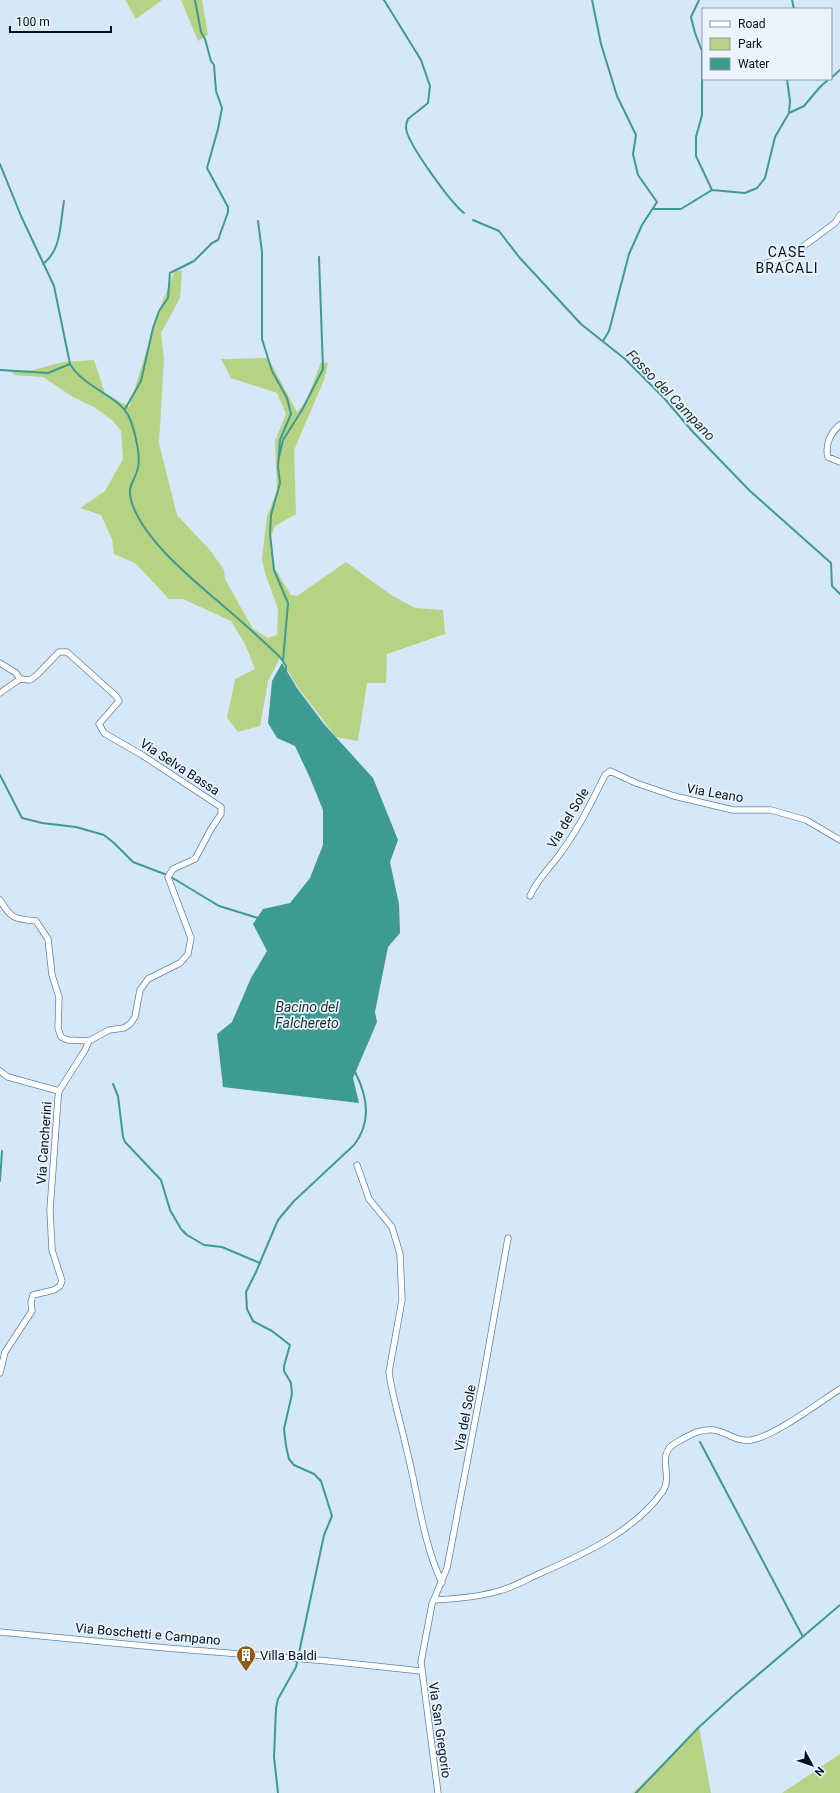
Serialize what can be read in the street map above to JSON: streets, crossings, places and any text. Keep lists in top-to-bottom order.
{
  "streets": {
    "street": [
      "Via Selva Bassa",
      "Via Leano",
      "Via del Sole",
      "Via Cancherini",
      "Via Boschetti e Campano",
      "Via San Gregorio"
    ]
  },
  "crossings": [
    ["Via Selva Bassa", "Via Cancherini"],
    ["Via Leano", "Via del Sole"],
    ["Via Boschetti e Campano", "Via San Gregorio"]
  ],
  "districts": ["CASE BRACALI"],
  "water": ["Fosso del Campano", "Bacino del Falchereto"],
  "places": {
    "building": ["Villa Baldi"]
  },
  "legend": ["Road", "Park", "Water"],
  "scale_bar": "100 m",
  "north": "bottom right"
}
